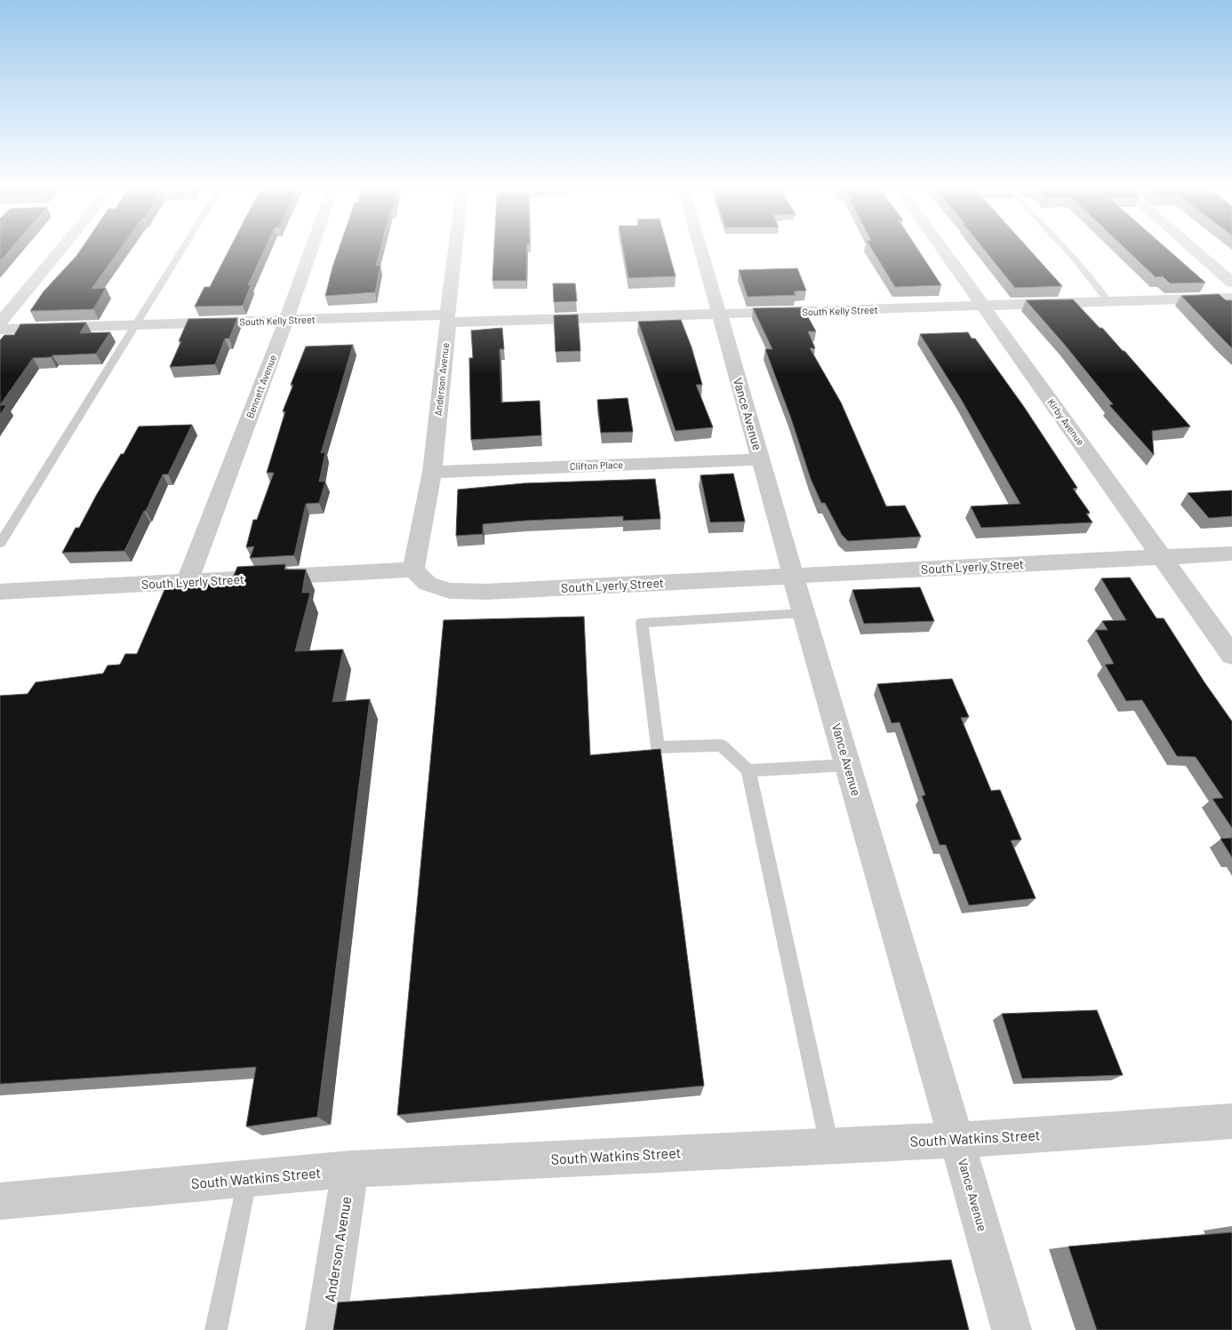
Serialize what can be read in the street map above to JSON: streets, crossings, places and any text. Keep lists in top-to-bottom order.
{
  "streets": {
    "street": [
      "South Kelly Street",
      "Anderson Avenue",
      "Bennett Avenue",
      "Vance Avenue",
      "Kirby Avenue",
      "Clifton Place",
      "South Lyerly Street",
      "South Watkins Street"
    ]
  },
  "crossings": [
    ["South Kelly Street", "Anderson Avenue"],
    ["South Kelly Street", "Bennett Avenue"],
    ["South Kelly Street", "Vance Avenue"],
    ["South Kelly Street", "Kirby Avenue"],
    ["Anderson Avenue", "Clifton Place"],
    ["Anderson Avenue", "South Lyerly Street"],
    ["Anderson Avenue", "South Watkins Street"],
    ["Bennett Avenue", "South Lyerly Street"],
    ["Vance Avenue", "Clifton Place"],
    ["Vance Avenue", "South Lyerly Street"],
    ["Vance Avenue", "South Watkins Street"],
    ["Kirby Avenue", "South Lyerly Street"]
  ]
}
